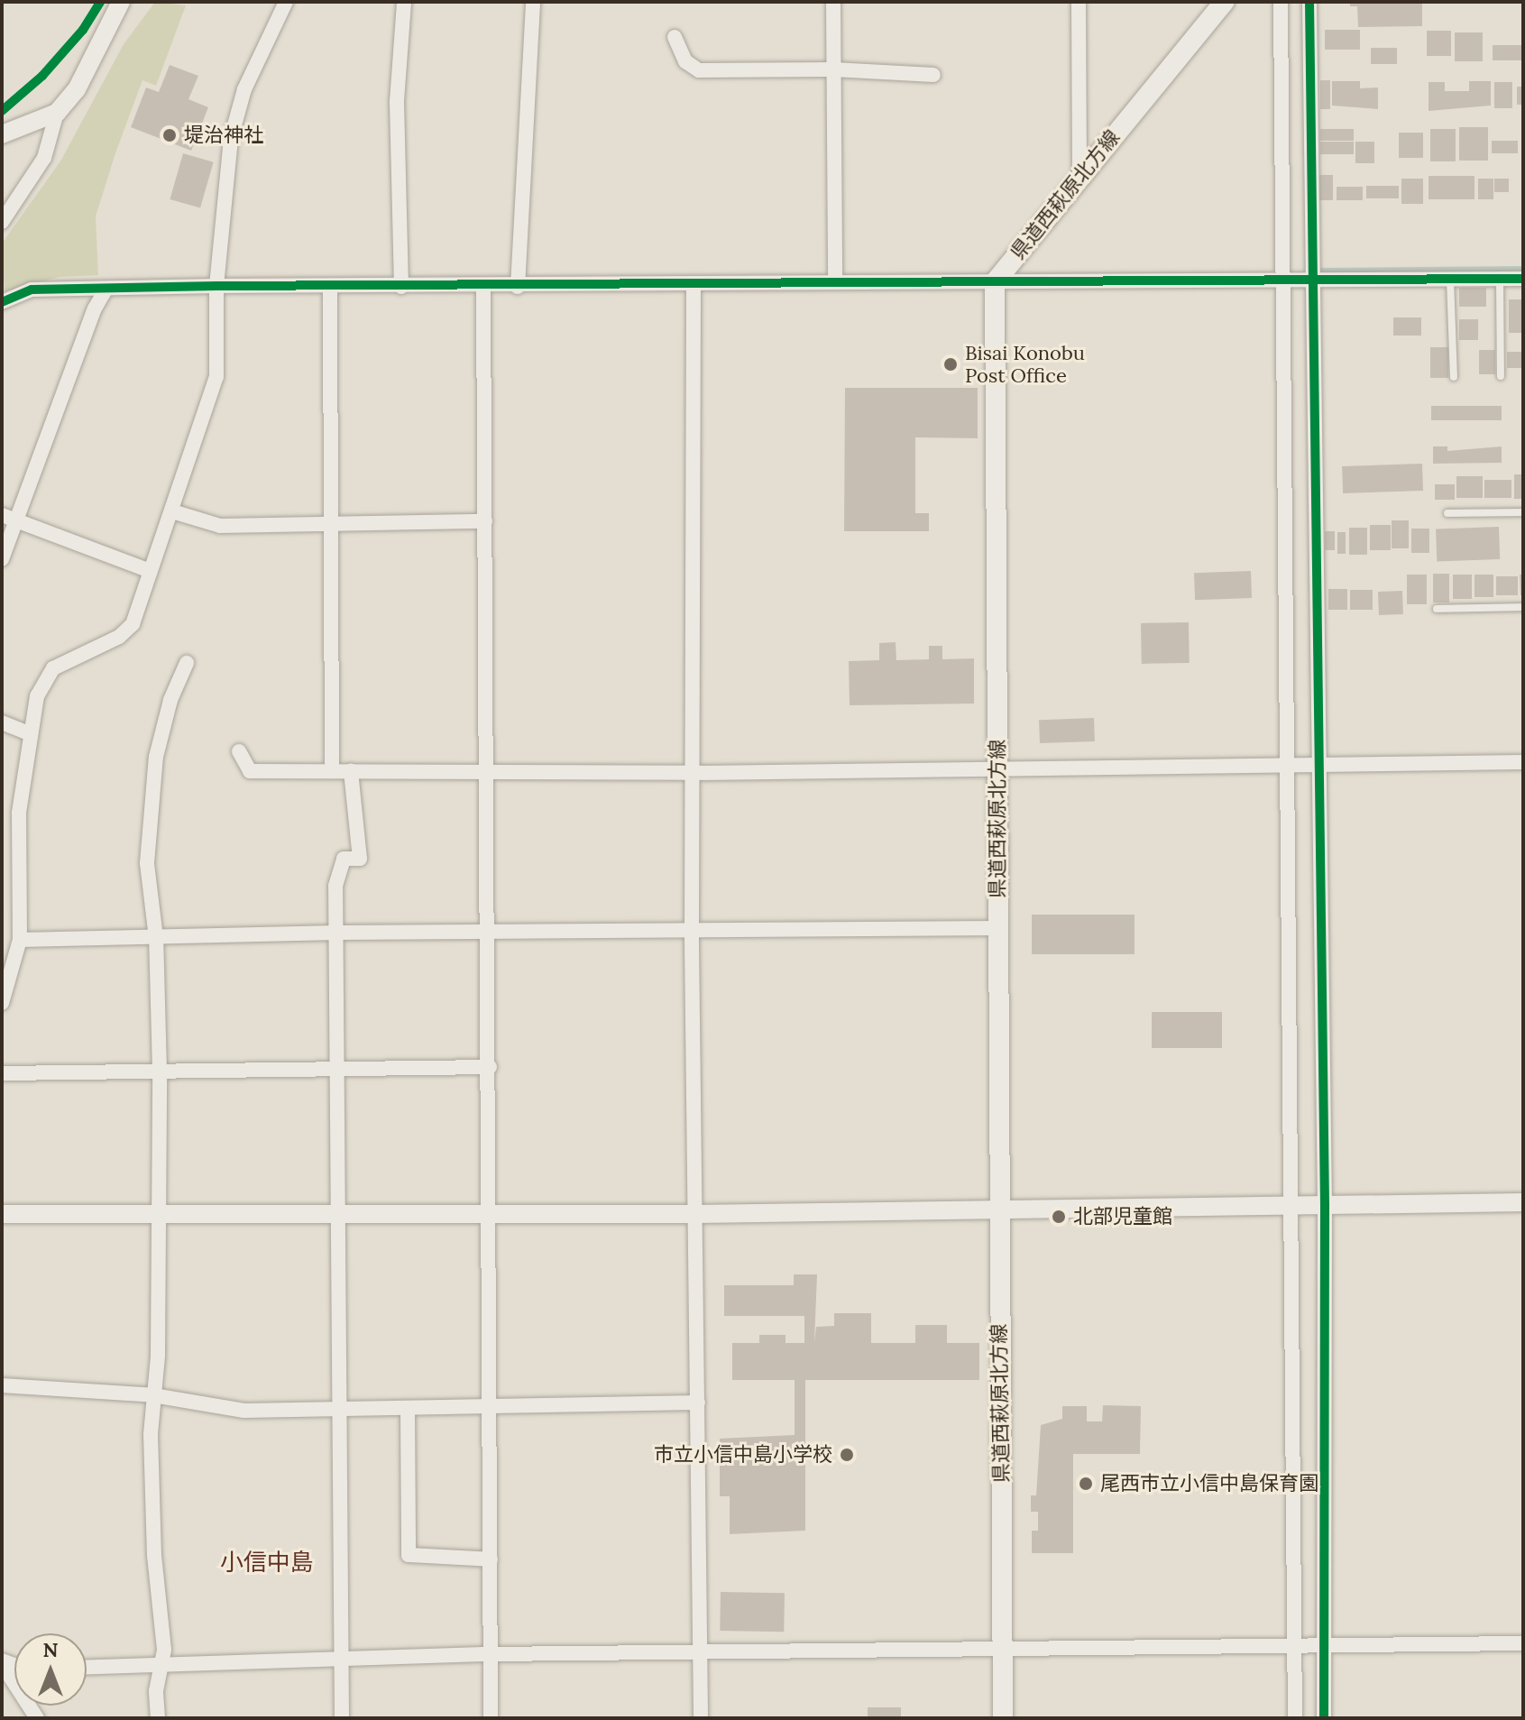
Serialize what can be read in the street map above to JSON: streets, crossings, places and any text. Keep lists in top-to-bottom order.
{
  "streets": {
    "main road": ["県道西萩原北方線"]
  },
  "districts": ["小信中島"],
  "places": [
    "堤治神社",
    "Bisai Konobu Post Office",
    "北部児童館",
    "市立小信中島小学校",
    "尾西市立小信中島保育園"
  ],
  "north": "top"
}
